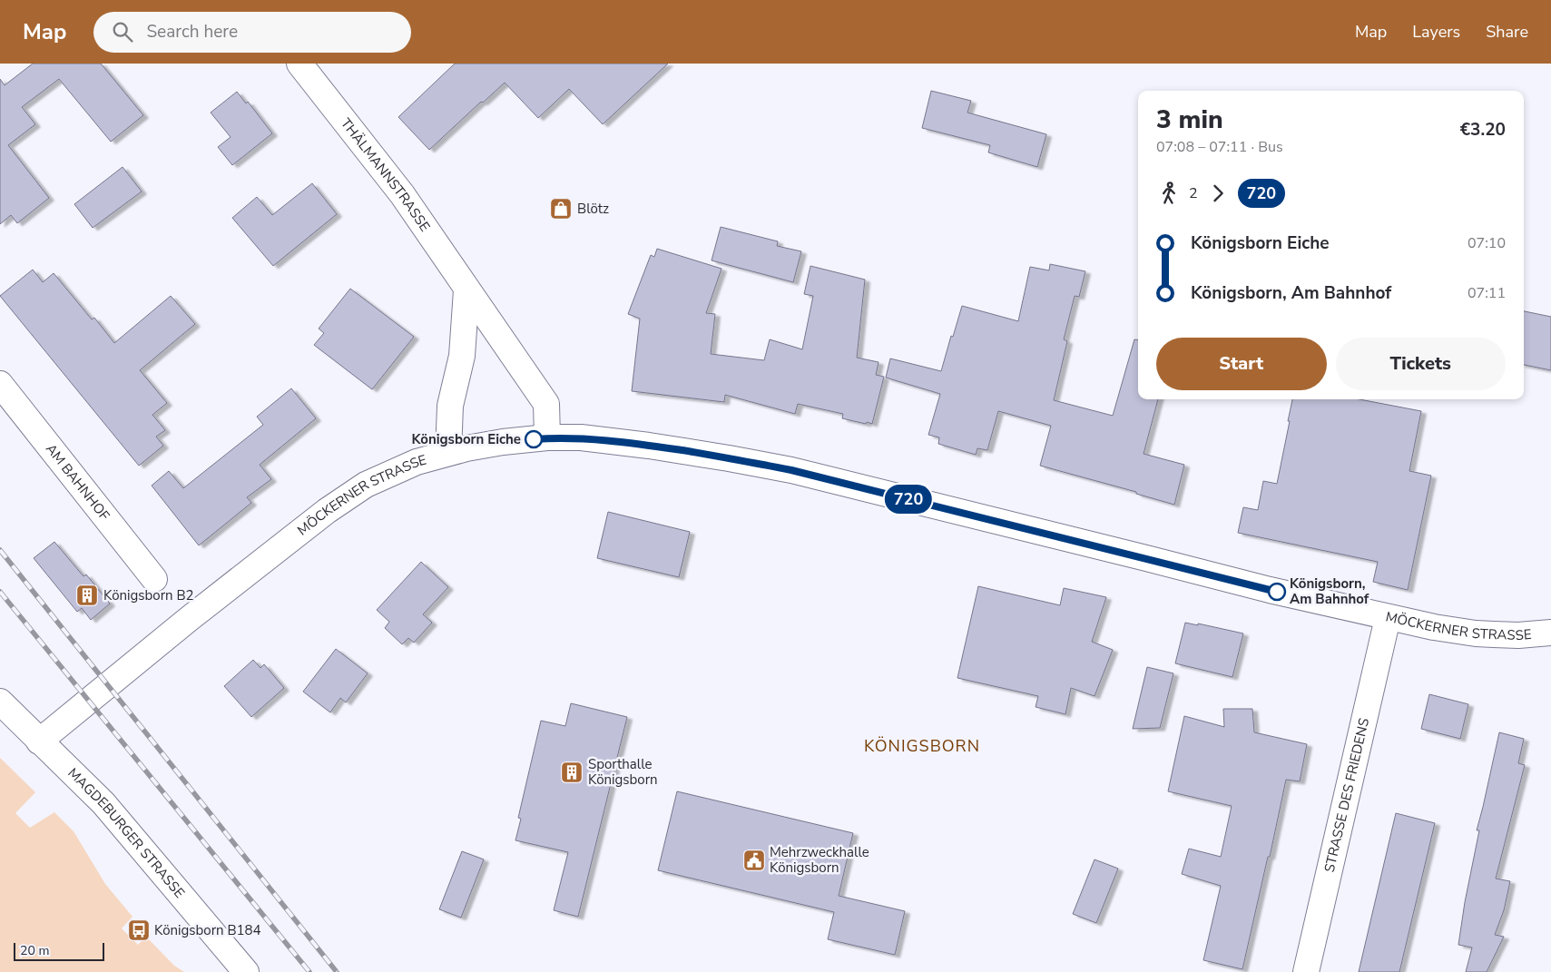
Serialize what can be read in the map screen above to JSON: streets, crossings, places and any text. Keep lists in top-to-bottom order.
{
  "streets": {
    "main road": [
      "THÄLMANNSTRASSE",
      "AM BAHNHOF",
      "MÖCKERNER STRASSE",
      "STRASSE DES FRIEDENS",
      "MAGDEBURGER STRASSE"
    ]
  },
  "crossings": [
    ["THÄLMANNSTRASSE", "MÖCKERNER STRASSE"],
    ["MÖCKERNER STRASSE", "STRASSE DES FRIEDENS"],
    ["MÖCKERNER STRASSE", "MAGDEBURGER STRASSE"]
  ],
  "districts": ["KÖNIGSBORN"],
  "places": {
    "shop": ["Blötz"],
    "other": ["Königsborn Eiche", "Königsborn, Am Bahnhof"],
    "building": ["Königsborn B2", "Sporthalle Königsborn"],
    "public building": ["Mehrzweckhalle Königsborn"],
    "bus stop": ["Königsborn B184"]
  },
  "lines": ["bus line 720"],
  "scale_bar": "20 m",
  "page": {
    "header": "Map",
    "search": "Search here",
    "nav": ["Map", "Layers", "Share"],
    "on_map": "720",
    "heading": ["3 min", "07:08 – 07:11 · Bus", "€3.20"],
    "legs": ["2", "720"],
    "list": [
      {
        "name": "Königsborn Eiche",
        "value": "07:10"
      },
      {
        "name": "Königsborn, Am Bahnhof",
        "value": "07:11"
      }
    ],
    "buttons": ["Start", "Tickets"],
    "scale": "20 m"
  }
}
